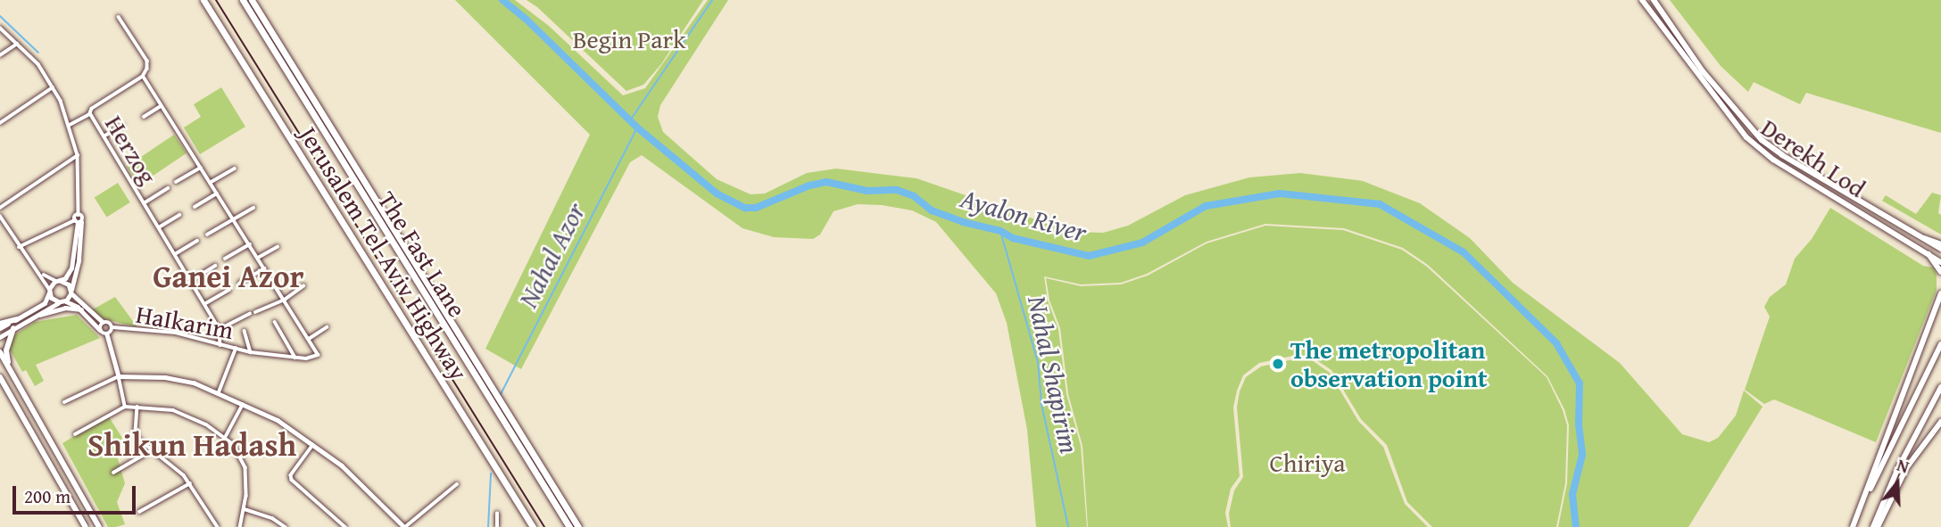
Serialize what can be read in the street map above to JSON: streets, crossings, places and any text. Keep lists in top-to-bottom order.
{
  "streets": {
    "highway": ["Jerusalem Tel-Aviv Highway", "The Fast Lane"],
    "main road": ["Derekh Lod"],
    "street": ["Herzog", "HaIkarim"]
  },
  "crossings": [
    ["Herzog", "HaIkarim"]
  ],
  "districts": ["Ganei Azor", "Shikun Hadash"],
  "water": ["Ayalon River", "Nahal Azor", "Nahal Shapirim"],
  "parks": ["Begin Park", "Chiriya"],
  "places": ["The metropolitan observation point"],
  "scale_bar": "200 m",
  "north": "top"
}
